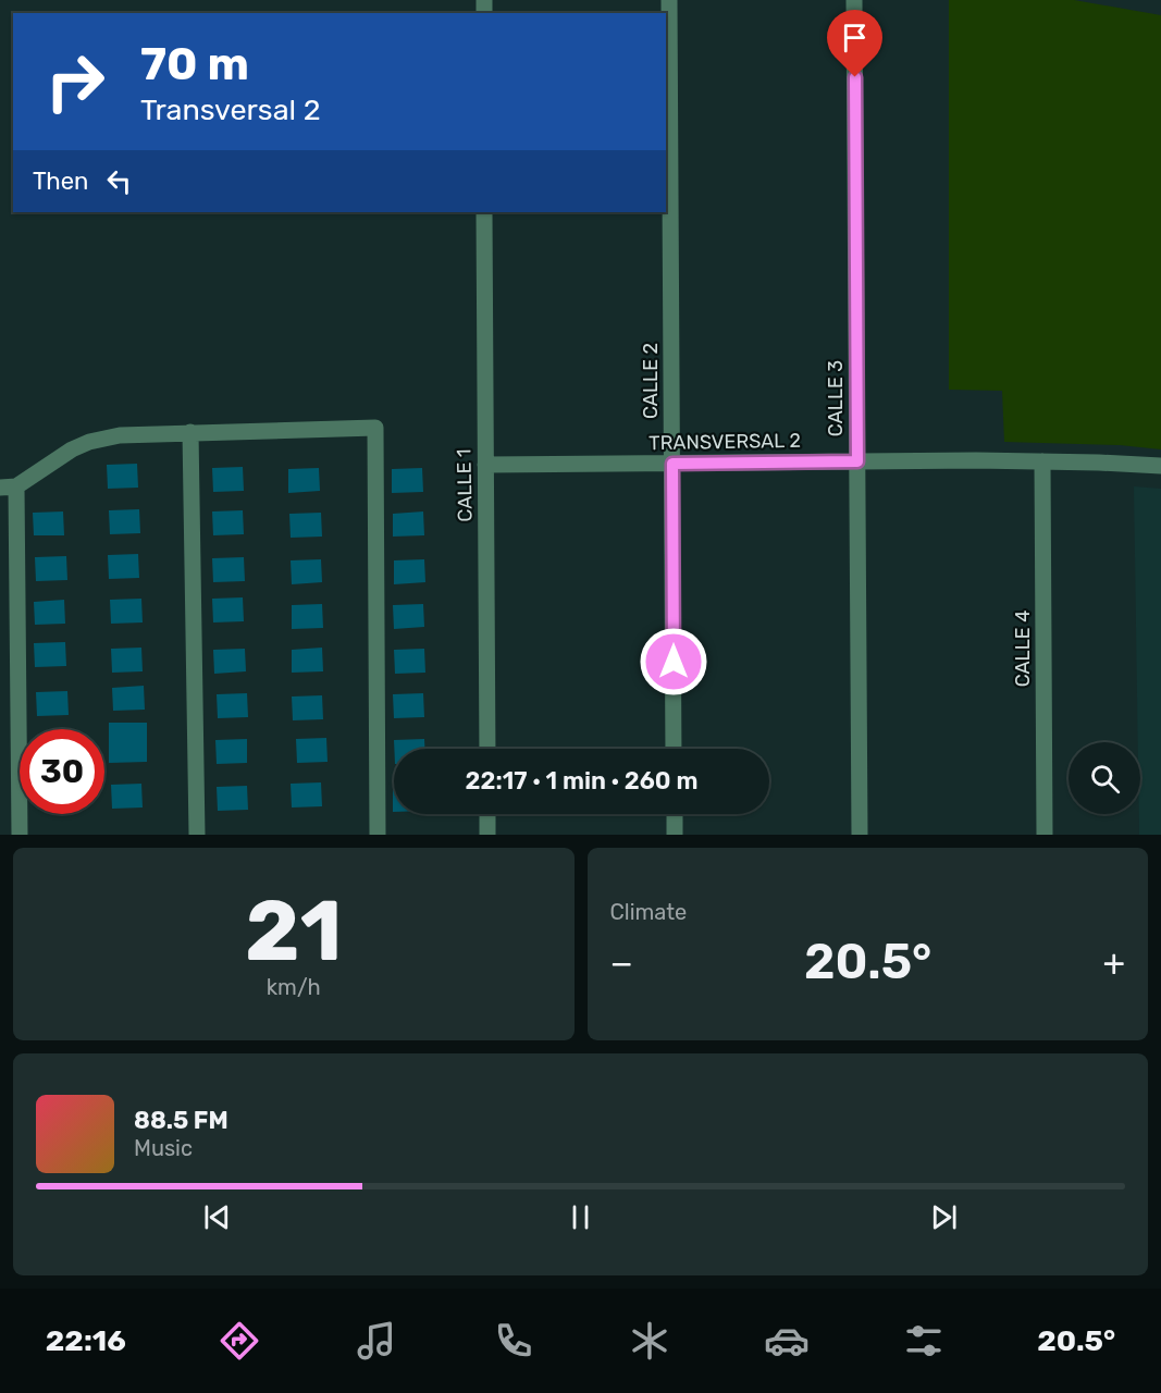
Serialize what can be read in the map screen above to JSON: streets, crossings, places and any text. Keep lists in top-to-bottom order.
{
  "streets": {
    "street": [
      "CALLE 2",
      "CALLE 3",
      "TRANSVERSAL 2",
      "CALLE 1",
      "CALLE 4"
    ]
  },
  "crossings": [
    ["CALLE 2", "TRANSVERSAL 2"],
    ["CALLE 3", "TRANSVERSAL 2"],
    ["TRANSVERSAL 2", "CALLE 1"],
    ["TRANSVERSAL 2", "CALLE 4"]
  ],
  "page": {
    "turn": ["70 m", "Transversal 2"],
    "then": "Then",
    "limit": "30",
    "trip": "22:17 · 1 min · 260 m",
    "tile": [
      ["21", "km/h"],
      "Climate"
    ],
    "heat": ["−", "20.5°", "+"],
    "song": ["88.5 FM", "Music"],
    "tabs": ["22:16", "20.5°"]
  }
}
